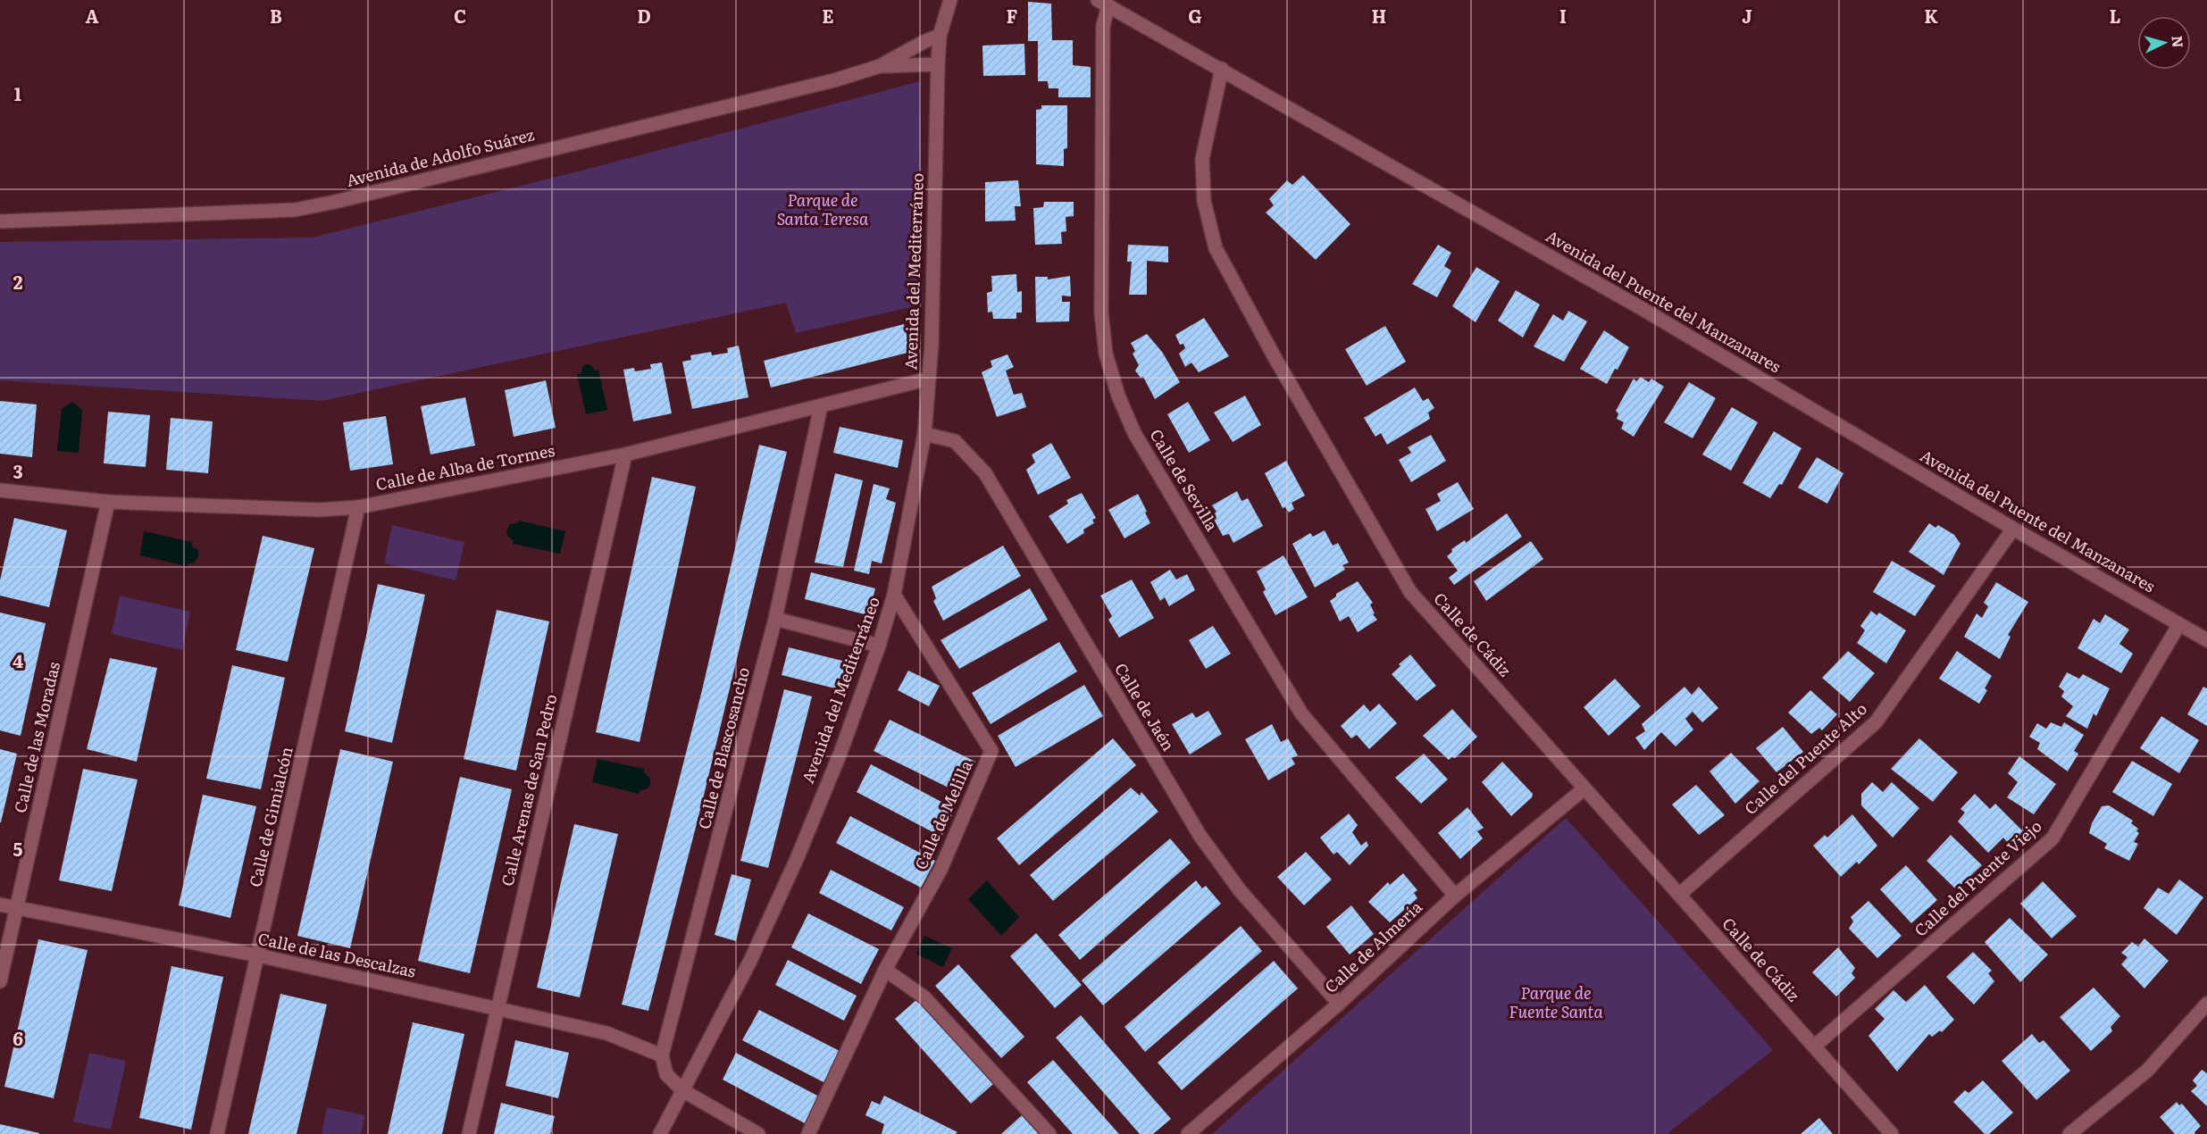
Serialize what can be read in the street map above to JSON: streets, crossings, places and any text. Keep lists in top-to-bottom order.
{
  "streets": {
    "street": [
      "Avenida de Adolfo Suárez",
      "Avenida del Mediterráneo",
      "Avenida del Puente del Manzanares",
      "Calle de Alba de Tormes",
      "Calle de Sevilla",
      "Calle de Cádiz",
      "Calle de Jaén",
      "Calle de las Moradas",
      "Calle de Blascosancho",
      "Calle del Puente Alto",
      "Calle Arenas de San Pedro",
      "Calle de Melilla",
      "Calle de Gimialcón",
      "Calle del Puente Viejo",
      "Calle de Almería",
      "Calle de las Descalzas"
    ]
  },
  "crossings": [
    ["Avenida de Adolfo Suárez", "Avenida del Mediterráneo"],
    ["Avenida del Mediterráneo", "Calle de Alba de Tormes"],
    ["Avenida del Mediterráneo", "Calle de Jaén"],
    ["Avenida del Mediterráneo", "Calle de Melilla"],
    ["Avenida del Puente del Manzanares", "Calle de Sevilla"],
    ["Avenida del Puente del Manzanares", "Calle de Cádiz"],
    ["Avenida del Puente del Manzanares", "Calle del Puente Alto"],
    ["Avenida del Puente del Manzanares", "Calle del Puente Viejo"],
    ["Calle de Alba de Tormes", "Calle de las Moradas"],
    ["Calle de Alba de Tormes", "Calle de Blascosancho"],
    ["Calle de Alba de Tormes", "Calle Arenas de San Pedro"],
    ["Calle de Alba de Tormes", "Calle de Gimialcón"],
    ["Calle de Sevilla", "Calle de Almería"],
    ["Calle de Cádiz", "Calle del Puente Alto"],
    ["Calle de Cádiz", "Calle del Puente Viejo"],
    ["Calle de Cádiz", "Calle de Almería"],
    ["Calle de Jaén", "Calle de Almería"],
    ["Calle de las Moradas", "Calle de las Descalzas"],
    ["Calle de Blascosancho", "Calle de las Descalzas"],
    ["Calle Arenas de San Pedro", "Calle de las Descalzas"],
    ["Calle de Gimialcón", "Calle de las Descalzas"]
  ],
  "parks": ["Parque de Santa Teresa", "Parque de Fuente Santa"],
  "north": "right",
  "grid": {
    "columns": [
      "A",
      "B",
      "C",
      "D",
      "E",
      "F",
      "G",
      "H",
      "I",
      "J",
      "K",
      "L"
    ],
    "rows": [
      "1",
      "2",
      "3",
      "4",
      "5",
      "6"
    ]
  }
}
